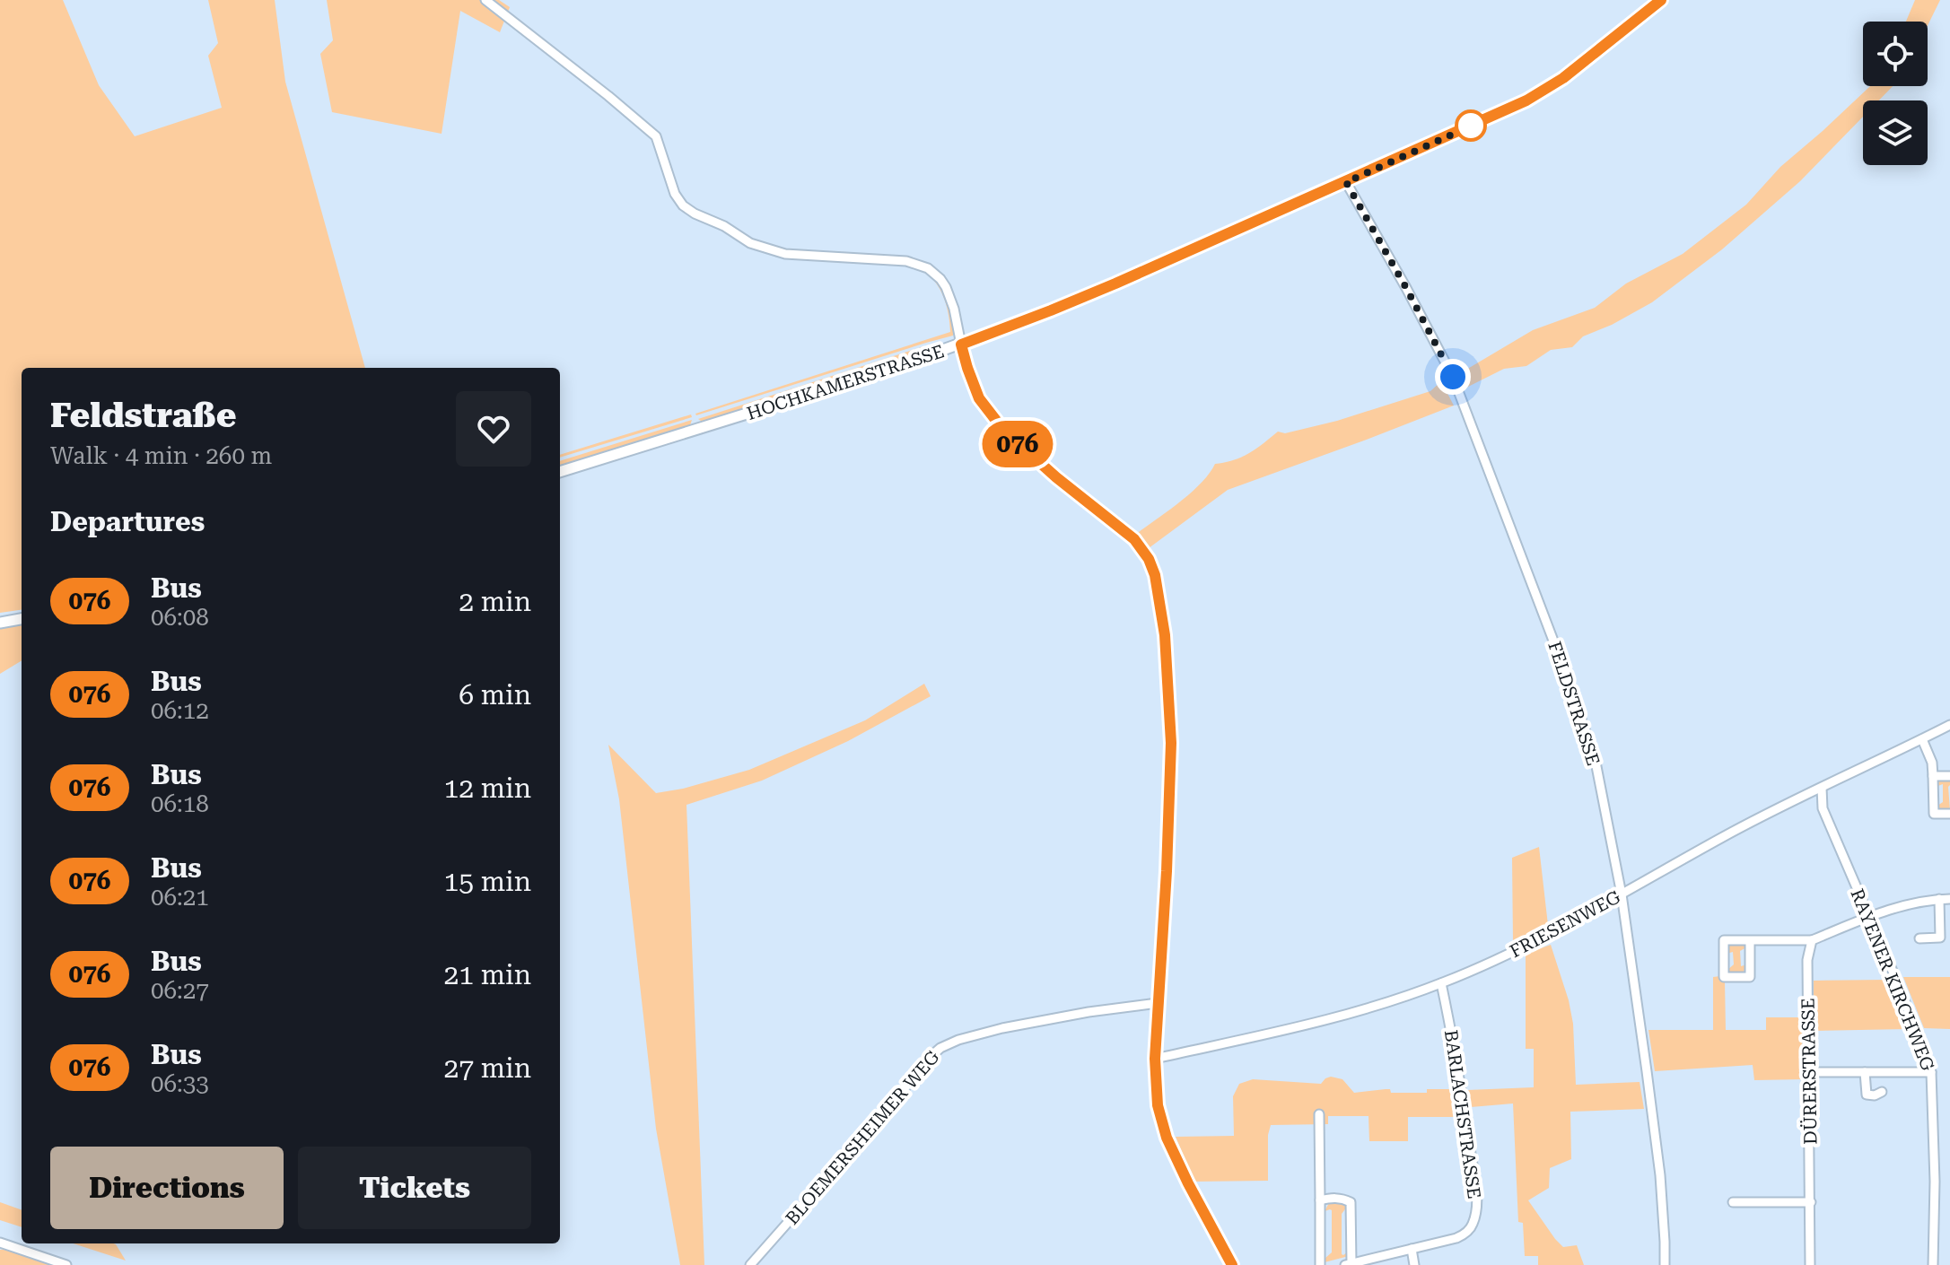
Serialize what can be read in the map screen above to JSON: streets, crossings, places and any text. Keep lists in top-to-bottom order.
{
  "streets": {
    "street": [
      "HOCHKAMERSTRASSE",
      "FELDSTRASSE",
      "FRIESENWEG",
      "RAYENER KIRCHWEG",
      "DÜRERSTRASSE",
      "BARLACHSTRASSE",
      "BLOEMERSHEIMER WEG"
    ]
  },
  "crossings": [
    ["HOCHKAMERSTRASSE", "FELDSTRASSE"],
    ["FELDSTRASSE", "FRIESENWEG"],
    ["FRIESENWEG", "RAYENER KIRCHWEG"],
    ["FRIESENWEG", "BARLACHSTRASSE"]
  ],
  "lines": ["bus line 076"],
  "page": {
    "on_map": "076",
    "heading": [
      ["Feldstraße", "Walk · 4 min · 260 m"],
      "Departures"
    ],
    "list": [
      {
        "mark": "076",
        "name": "Bus",
        "note": "06:08",
        "value": "2 min"
      },
      {
        "mark": "076",
        "name": "Bus",
        "note": "06:12",
        "value": "6 min"
      },
      {
        "mark": "076",
        "name": "Bus",
        "note": "06:18",
        "value": "12 min"
      },
      {
        "mark": "076",
        "name": "Bus",
        "note": "06:21",
        "value": "15 min"
      },
      {
        "mark": "076",
        "name": "Bus",
        "note": "06:27",
        "value": "21 min"
      },
      {
        "mark": "076",
        "name": "Bus",
        "note": "06:33",
        "value": "27 min"
      }
    ],
    "buttons": ["Directions", "Tickets"]
  }
}
